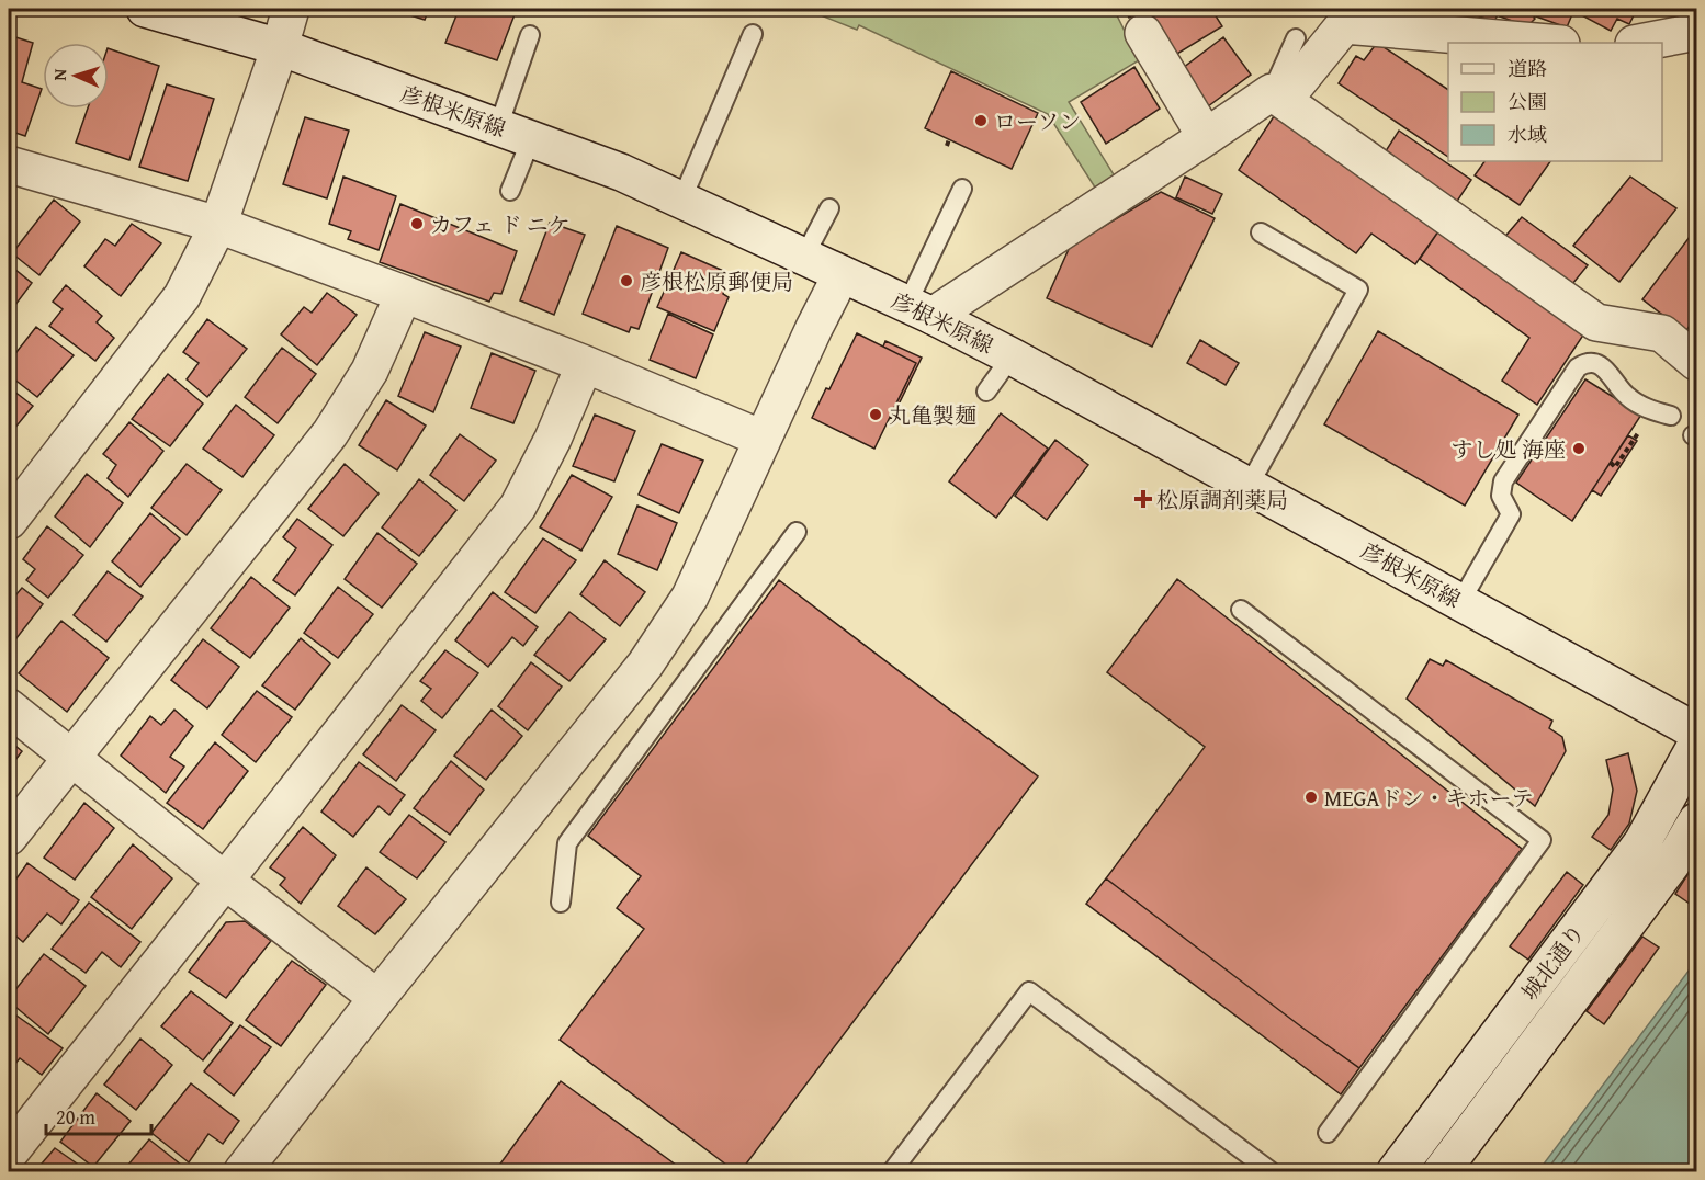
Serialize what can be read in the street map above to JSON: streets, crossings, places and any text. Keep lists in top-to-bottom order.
{
  "streets": {
    "street": ["彦根米原線", "城北通り"]
  },
  "places": {
    "other": [
      "ローソン",
      "カフェ ド ニケ",
      "彦根松原郵便局",
      "丸亀製麺",
      "すし処 海座",
      "MEGAドン・キホーテ"
    ],
    "health": ["松原調剤薬局"]
  },
  "legend": ["道路", "公園", "水域"],
  "scale_bar": "20 m",
  "north": "left"
}
